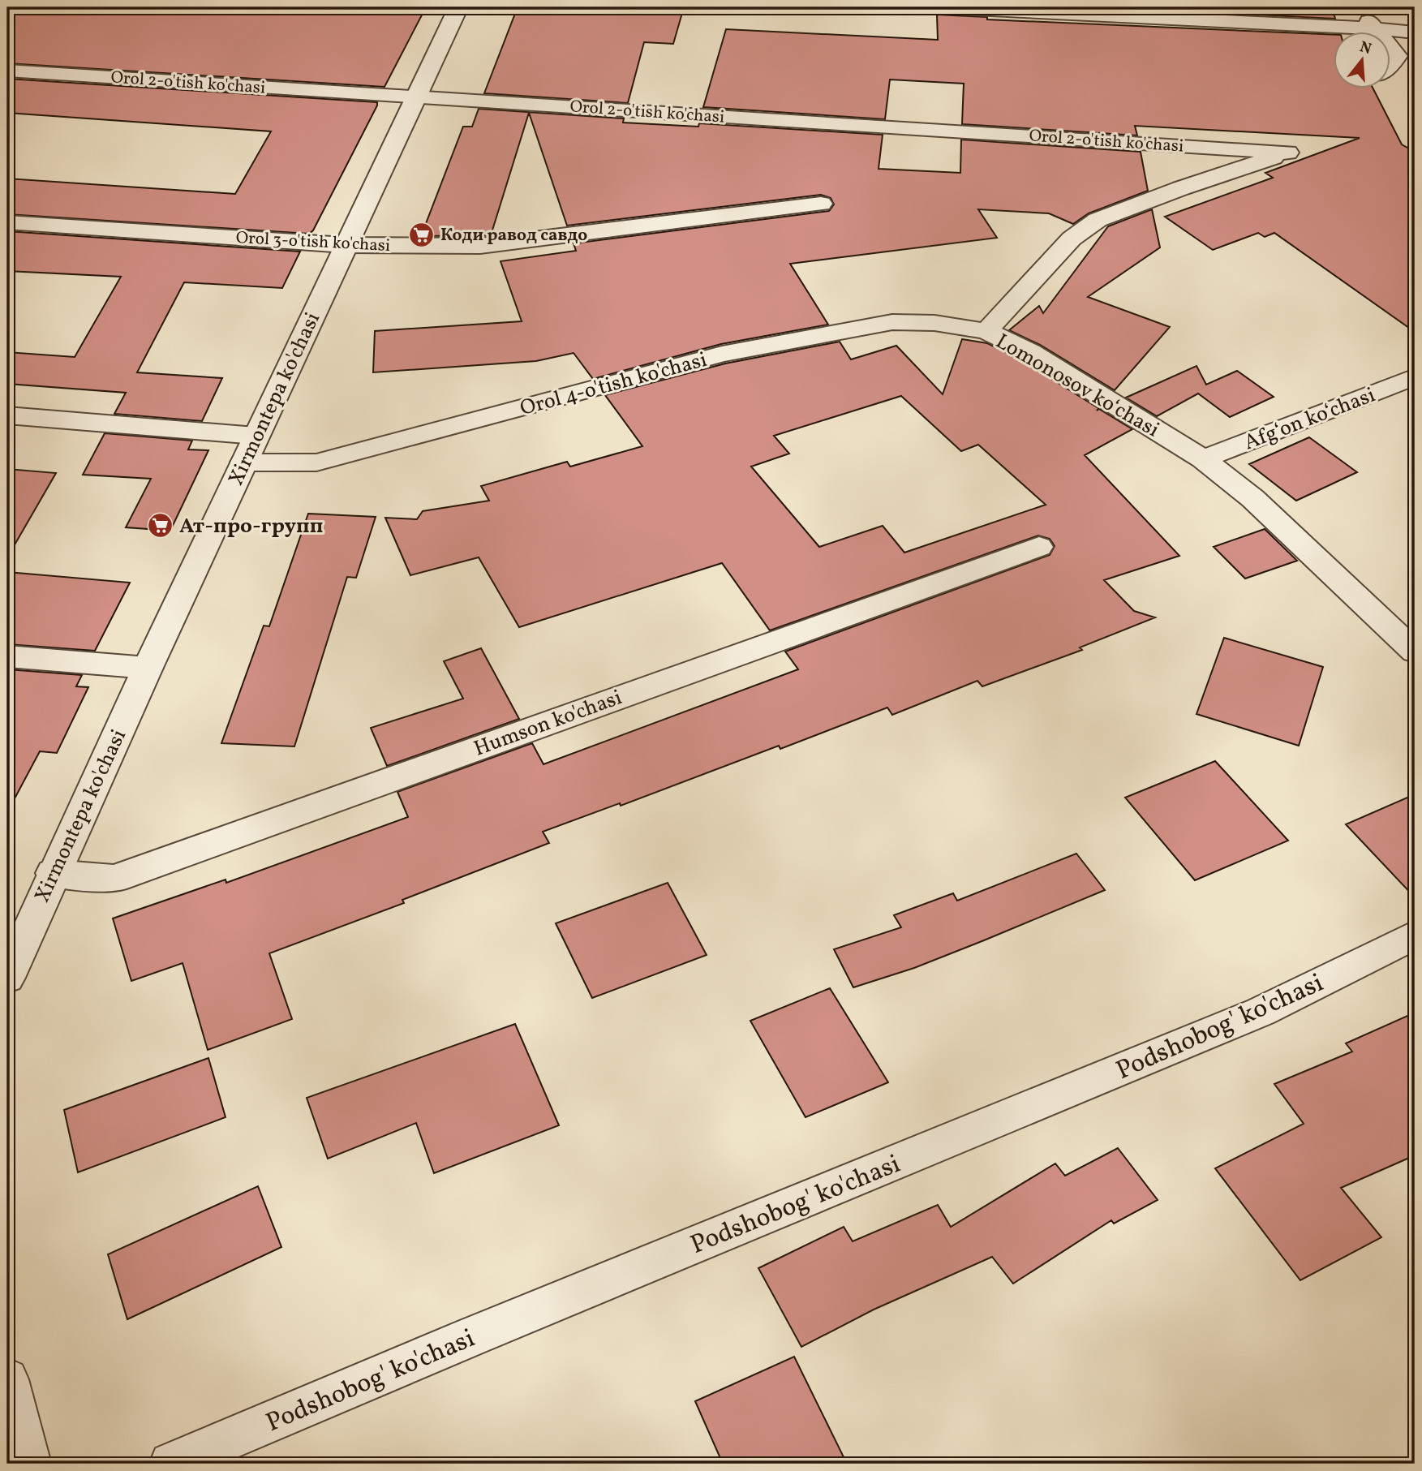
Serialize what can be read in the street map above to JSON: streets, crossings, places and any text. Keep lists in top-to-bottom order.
{
  "streets": {
    "street": [
      "Orol 2-o'tish ko'chasi",
      "Orol 3-o'tish ko'chasi",
      "Orol 4-o'tish ko'chasi",
      "Lomonosov koʻchasi",
      "Xirmontepa ko'chasi",
      "Afgʻon koʻchasi",
      "Humson ko'chasi",
      "Podshobog' ko'chasi"
    ]
  },
  "crossings": [
    ["Orol 2-o'tish ko'chasi", "Lomonosov koʻchasi"],
    ["Orol 2-o'tish ko'chasi", "Xirmontepa ko'chasi"],
    ["Orol 3-o'tish ko'chasi", "Xirmontepa ko'chasi"],
    ["Orol 4-o'tish ko'chasi", "Lomonosov koʻchasi"],
    ["Orol 4-o'tish ko'chasi", "Xirmontepa ko'chasi"],
    ["Lomonosov koʻchasi", "Afgʻon koʻchasi"],
    ["Xirmontepa ko'chasi", "Humson ko'chasi"]
  ],
  "places": {
    "supermarket": ["Коди равод савдо", "Ат-про-групп"]
  },
  "north": "top"
}
